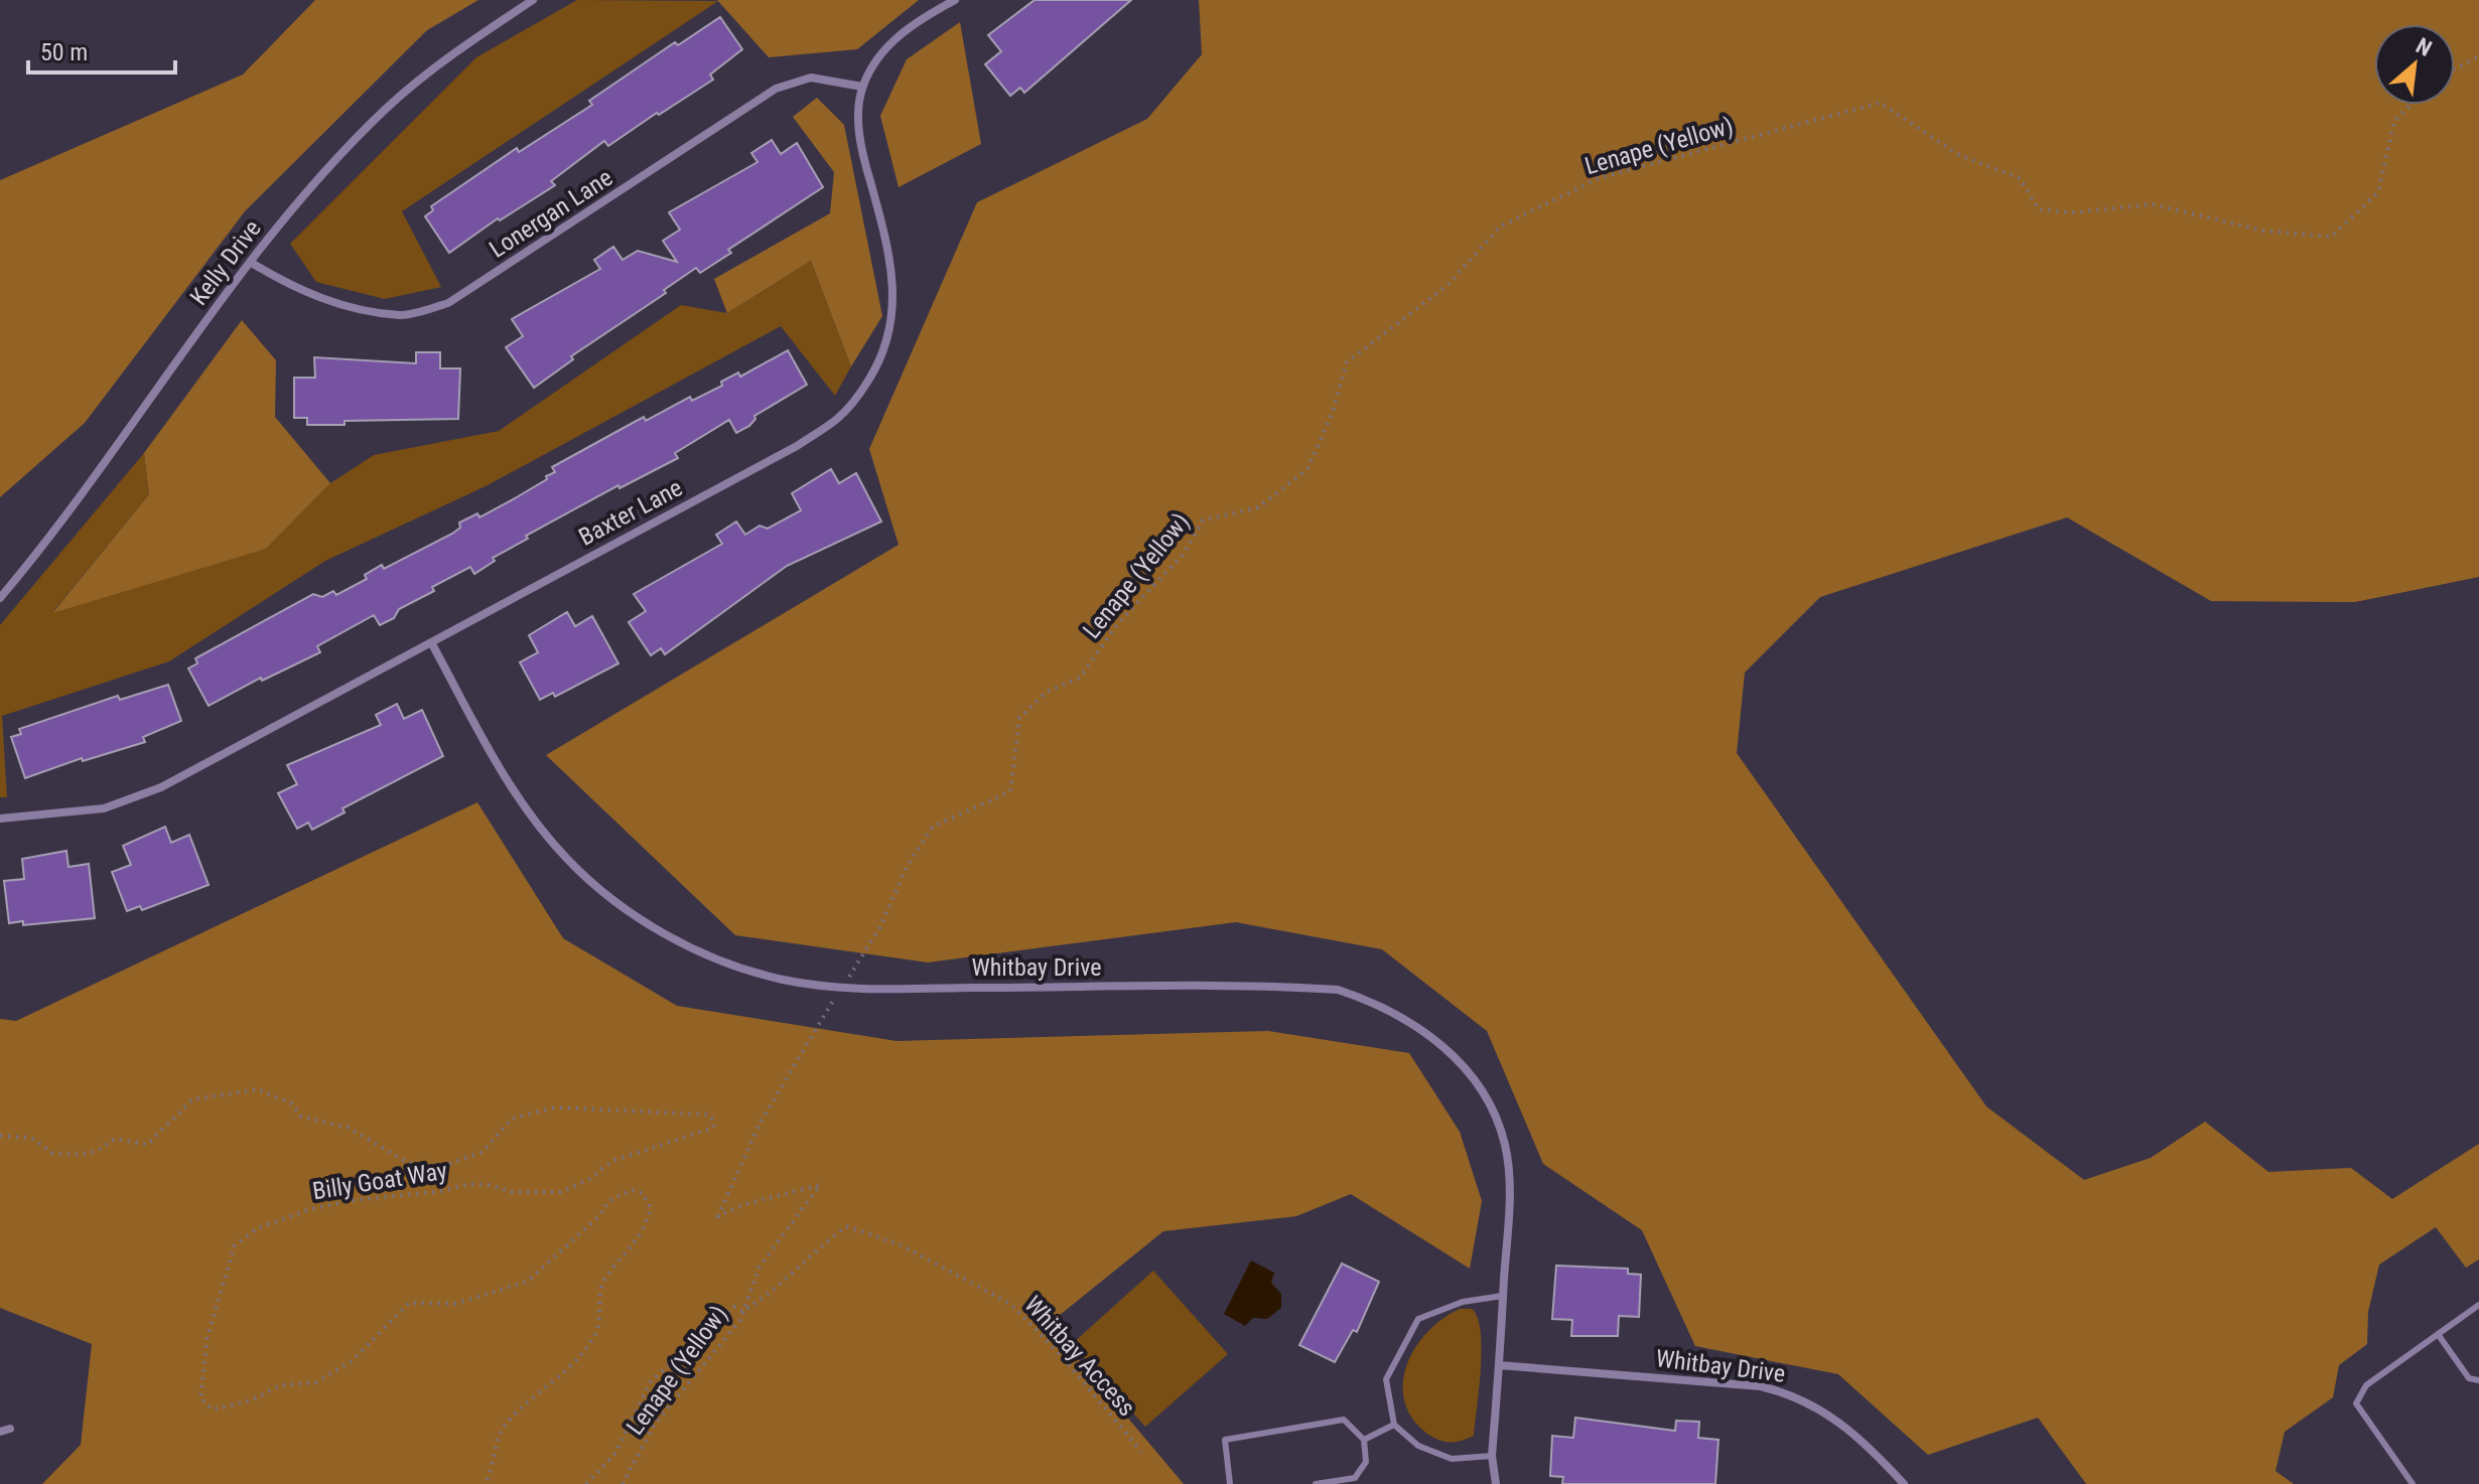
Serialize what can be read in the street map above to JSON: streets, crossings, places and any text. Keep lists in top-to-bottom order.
{
  "streets": {
    "street": [
      "Lonergan Lane",
      "Kelly Drive",
      "Baxter Lane",
      "Whitbay Drive"
    ],
    "path": ["Lenape (Yellow)", "Billy Goat Way", "Whitbay Access"]
  },
  "crossings": [
    ["Lenape (Yellow)", "Whitbay Drive"],
    ["Lenape (Yellow)", "Whitbay Access"],
    ["Lonergan Lane", "Kelly Drive"],
    ["Lonergan Lane", "Baxter Lane"],
    ["Baxter Lane", "Whitbay Drive"]
  ],
  "scale_bar": "50 m",
  "north": "top right"
}
